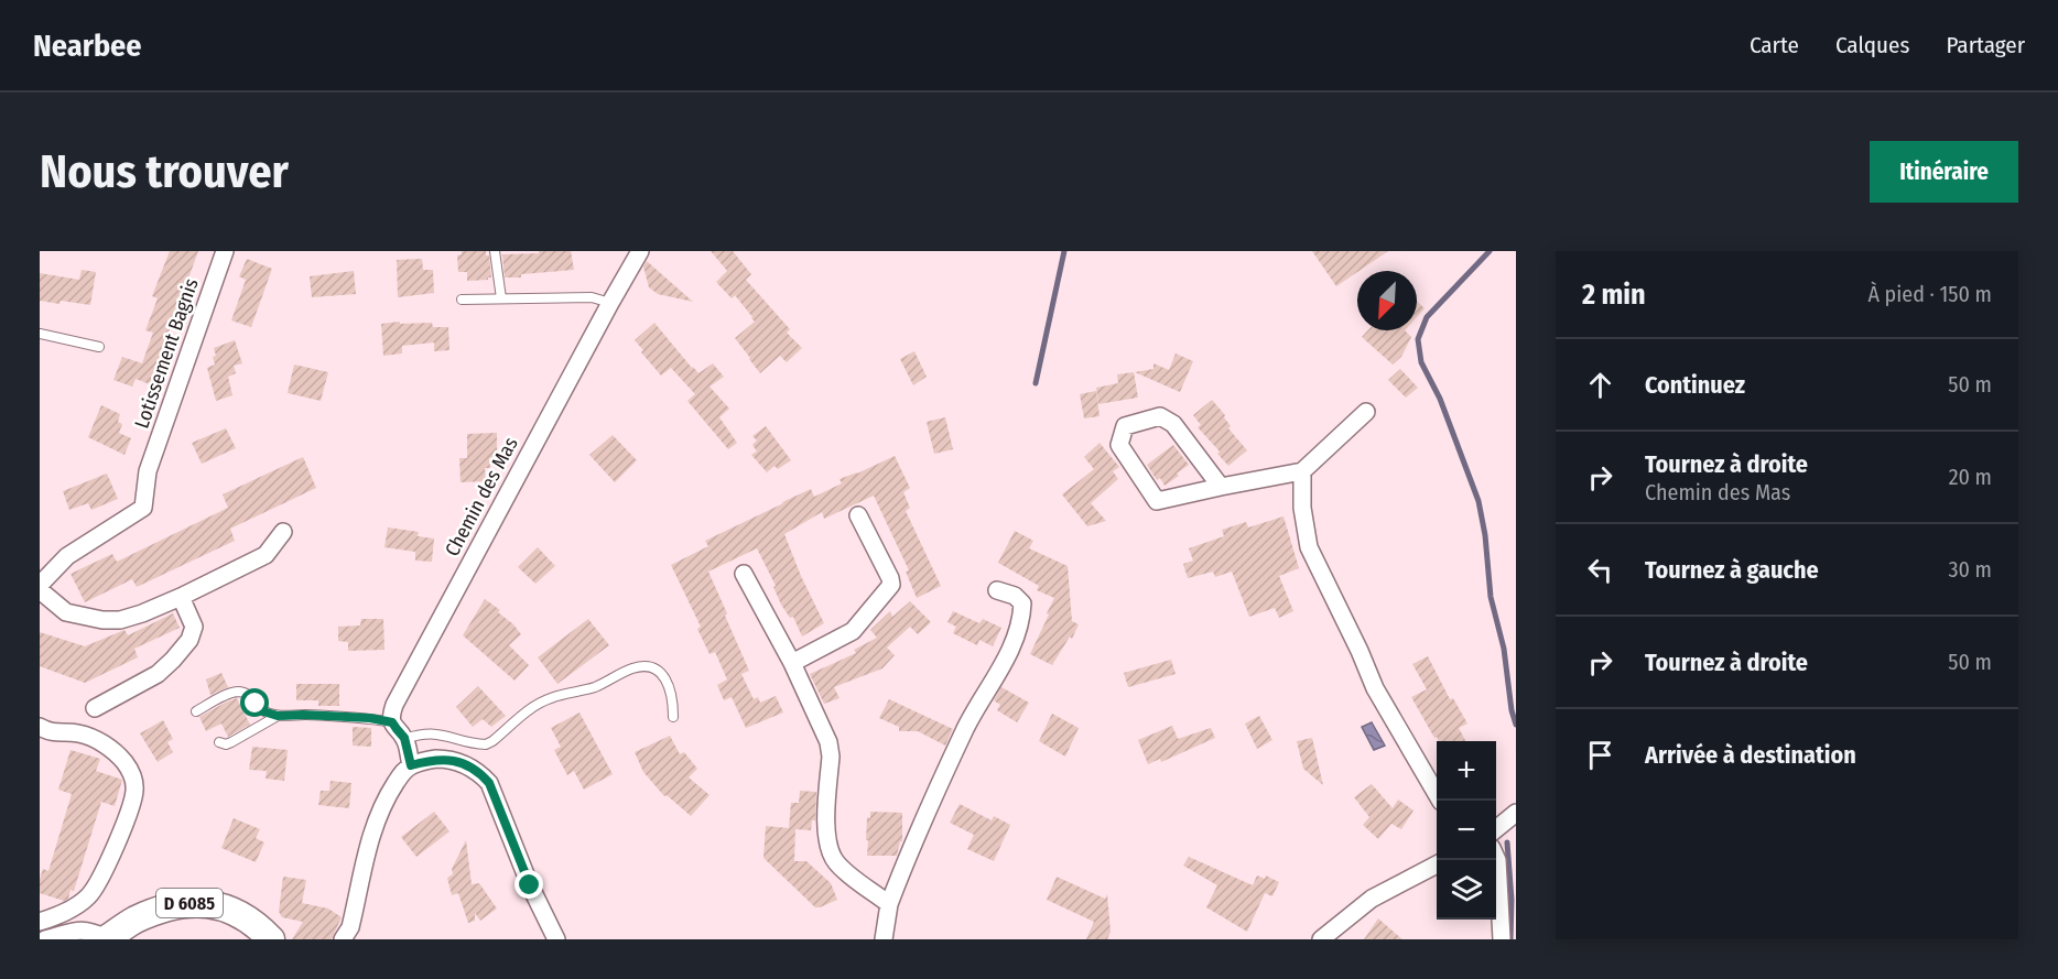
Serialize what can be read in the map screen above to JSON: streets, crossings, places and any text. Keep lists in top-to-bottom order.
{
  "streets": {
    "main road": ["D 6085"],
    "street": ["Lotissement Bagnis", "Chemin des Mas"]
  },
  "north": "bottom left",
  "page": {
    "header": "Nearbee",
    "nav": ["Carte", "Calques", "Partager"],
    "buttons": "Itinéraire",
    "title": "Nous trouver",
    "heading": ["2 min", "À pied · 150 m"],
    "list": [
      ["Continuez", "50 m"],
      ["Tournez à droite", "Chemin des Mas", "20 m"],
      ["Tournez à gauche", "30 m"],
      ["Tournez à droite", "50 m"],
      "Arrivée à destination"
    ],
    "map_buttons": ["+", "−"]
  }
}
